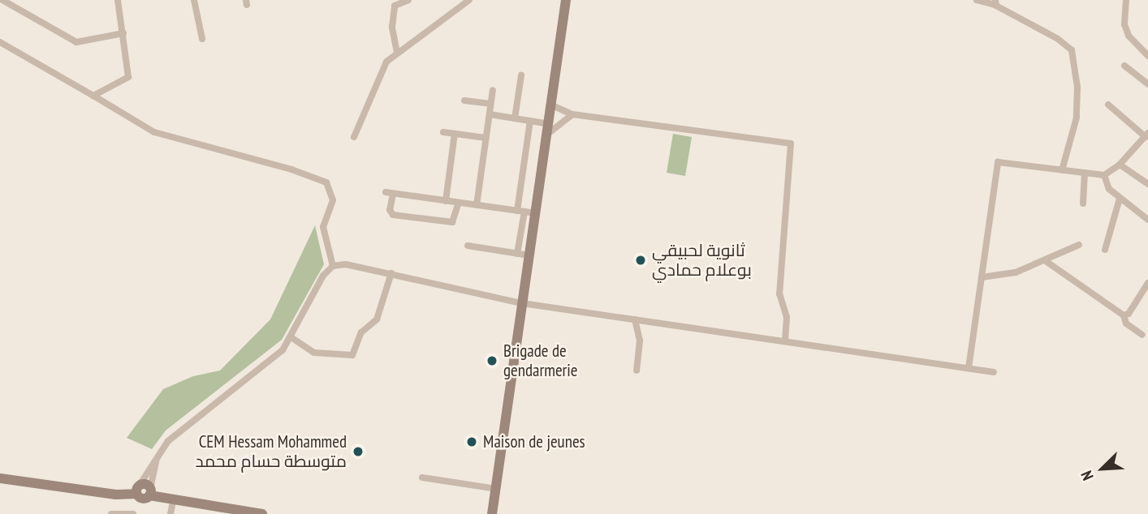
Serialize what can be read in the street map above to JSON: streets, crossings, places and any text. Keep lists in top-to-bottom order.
{
  "places": [
    "ثانوية لحبيقي بوعلام حمادي",
    "Brigade de gendarmerie",
    "Maison de jeunes",
    "CEM Hessam Mohammed متوسطة حسام محمد"
  ],
  "north": "bottom left"
}
